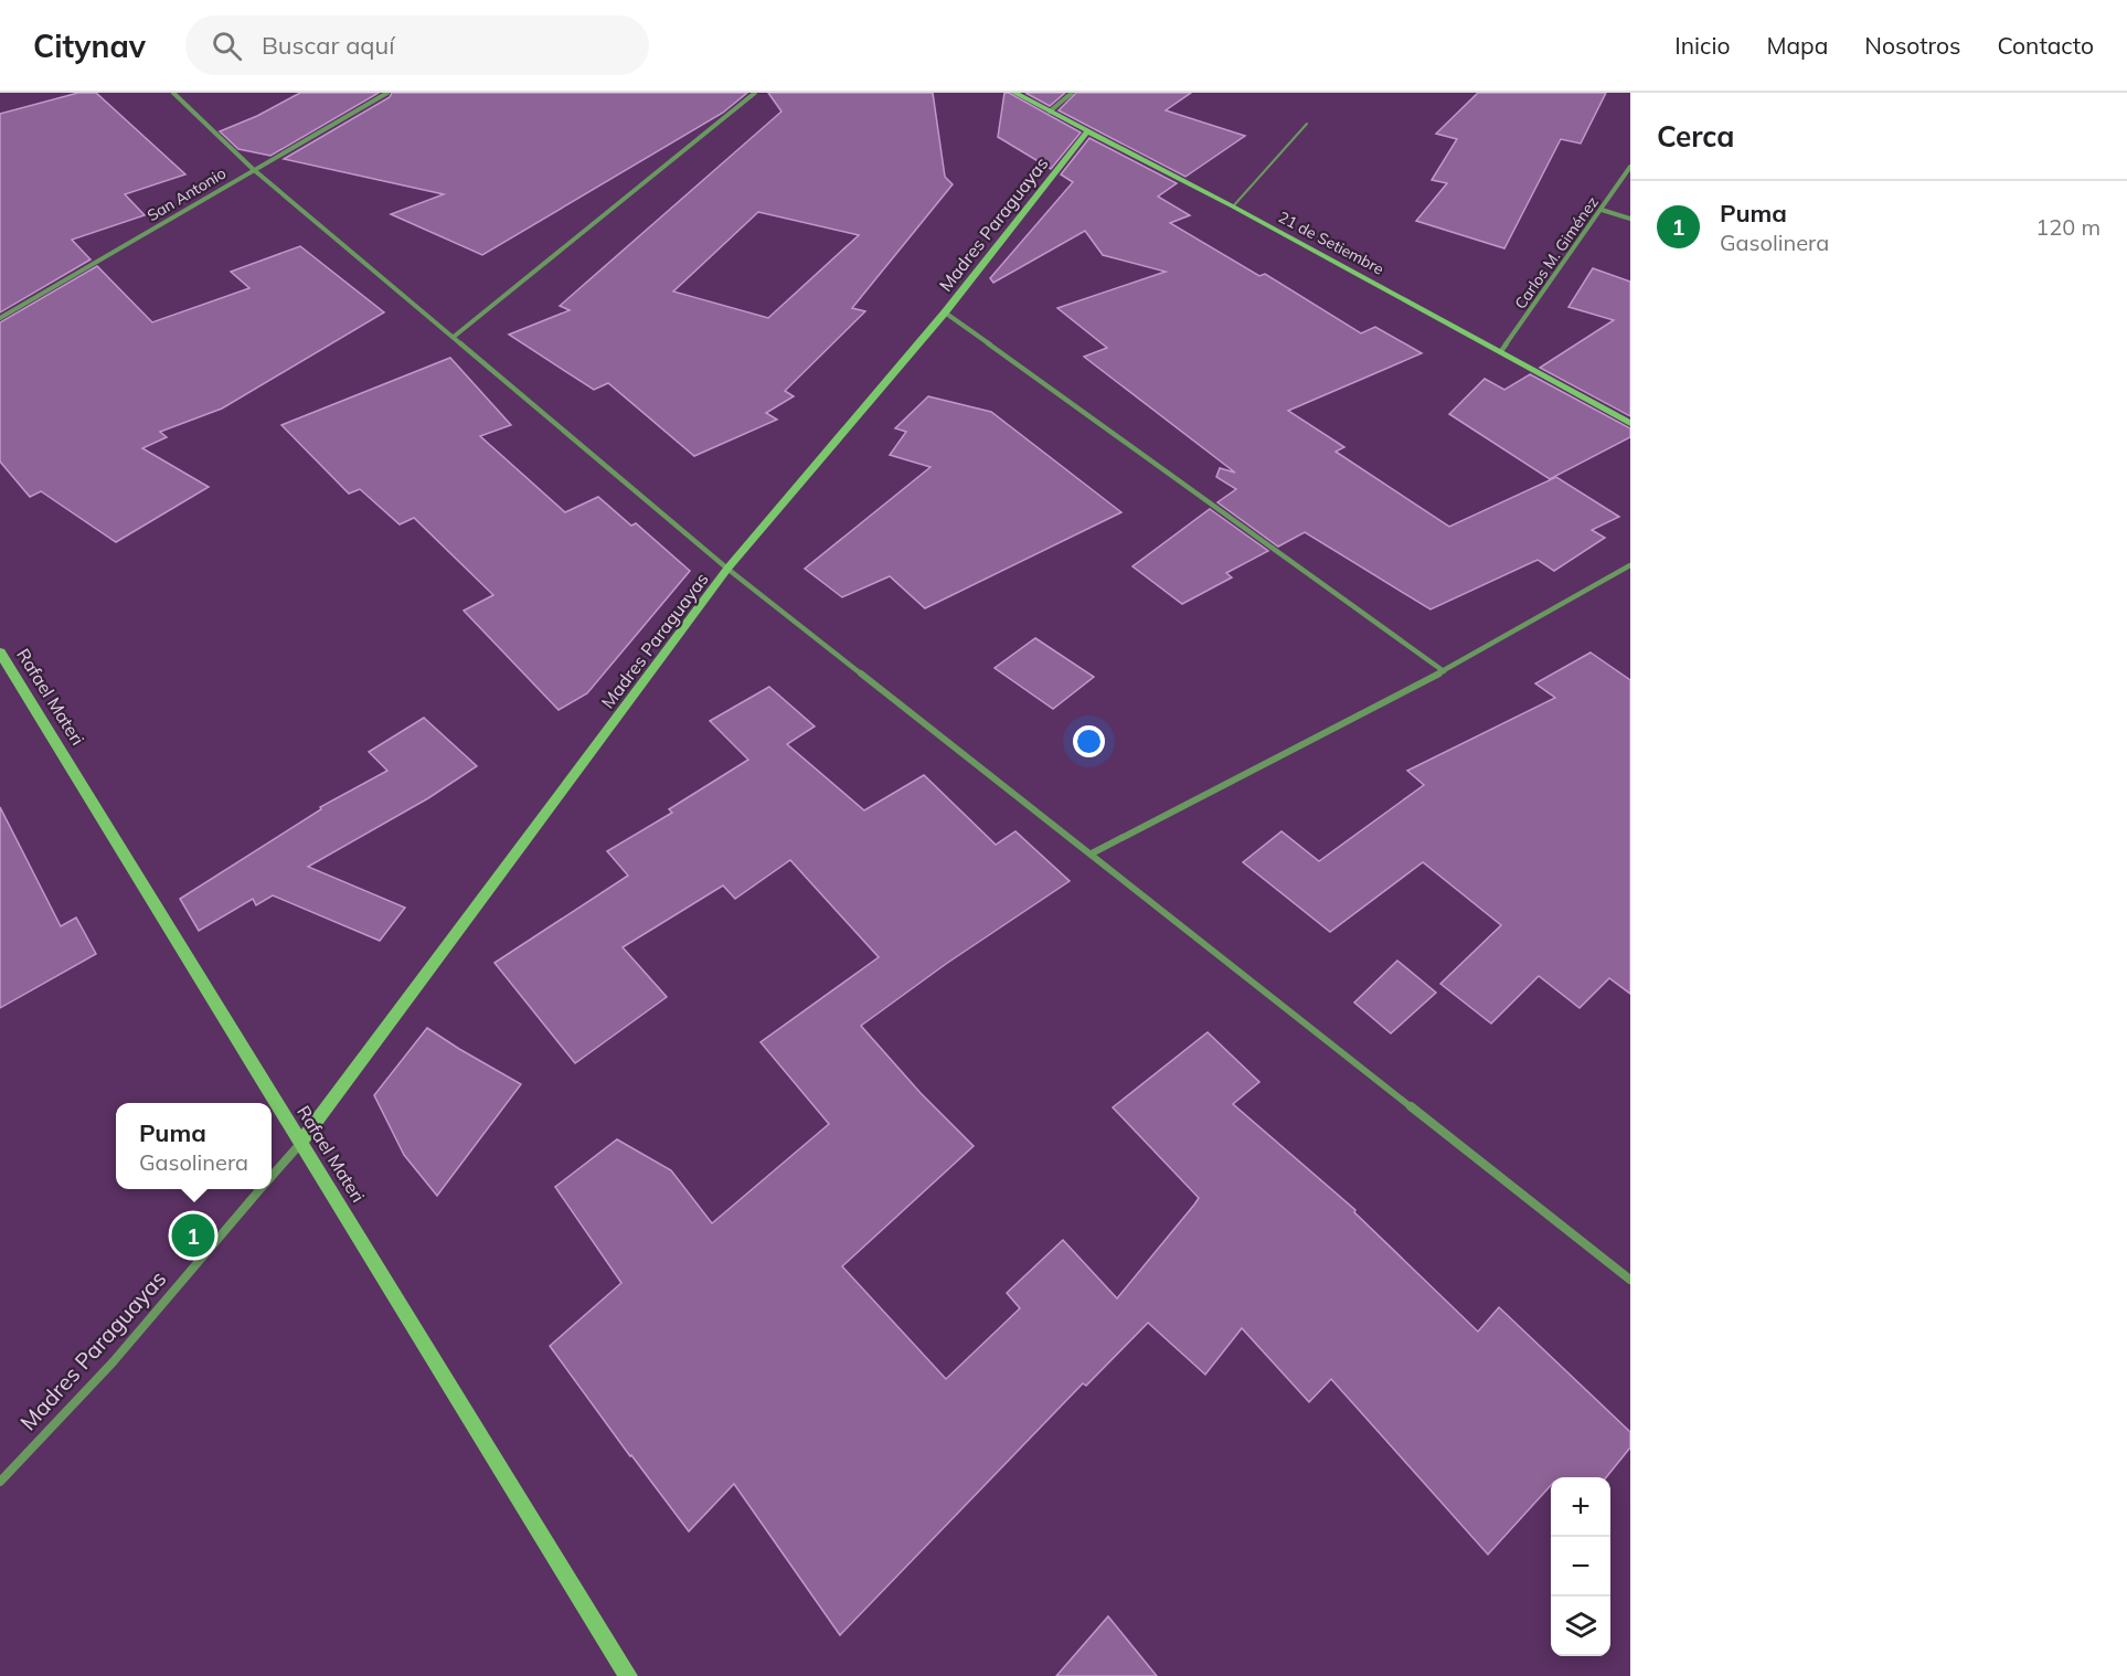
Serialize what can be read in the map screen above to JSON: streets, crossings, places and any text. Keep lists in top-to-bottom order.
{
  "streets": {
    "main road": ["Madres Paraguayas", "21 de Setiembre", "Rafael Materi"],
    "street": ["San Antonio", "Carlos M. Giménez"]
  },
  "crossings": [
    ["Madres Paraguayas", "21 de Setiembre"],
    ["Madres Paraguayas", "Rafael Materi"],
    ["21 de Setiembre", "Carlos M. Giménez"]
  ],
  "page": {
    "header": "Citynav",
    "search": "Buscar aquí",
    "nav": [
      "Inicio",
      "Mapa",
      "Nosotros",
      "Contacto"
    ],
    "heading": "Cerca",
    "list": [
      {
        "mark": "1",
        "name": "Puma",
        "note": "Gasolinera",
        "value": "120 m"
      }
    ],
    "popup": ["Puma", "Gasolinera"],
    "pins": "1",
    "map_buttons": ["+", "−"]
  }
}
